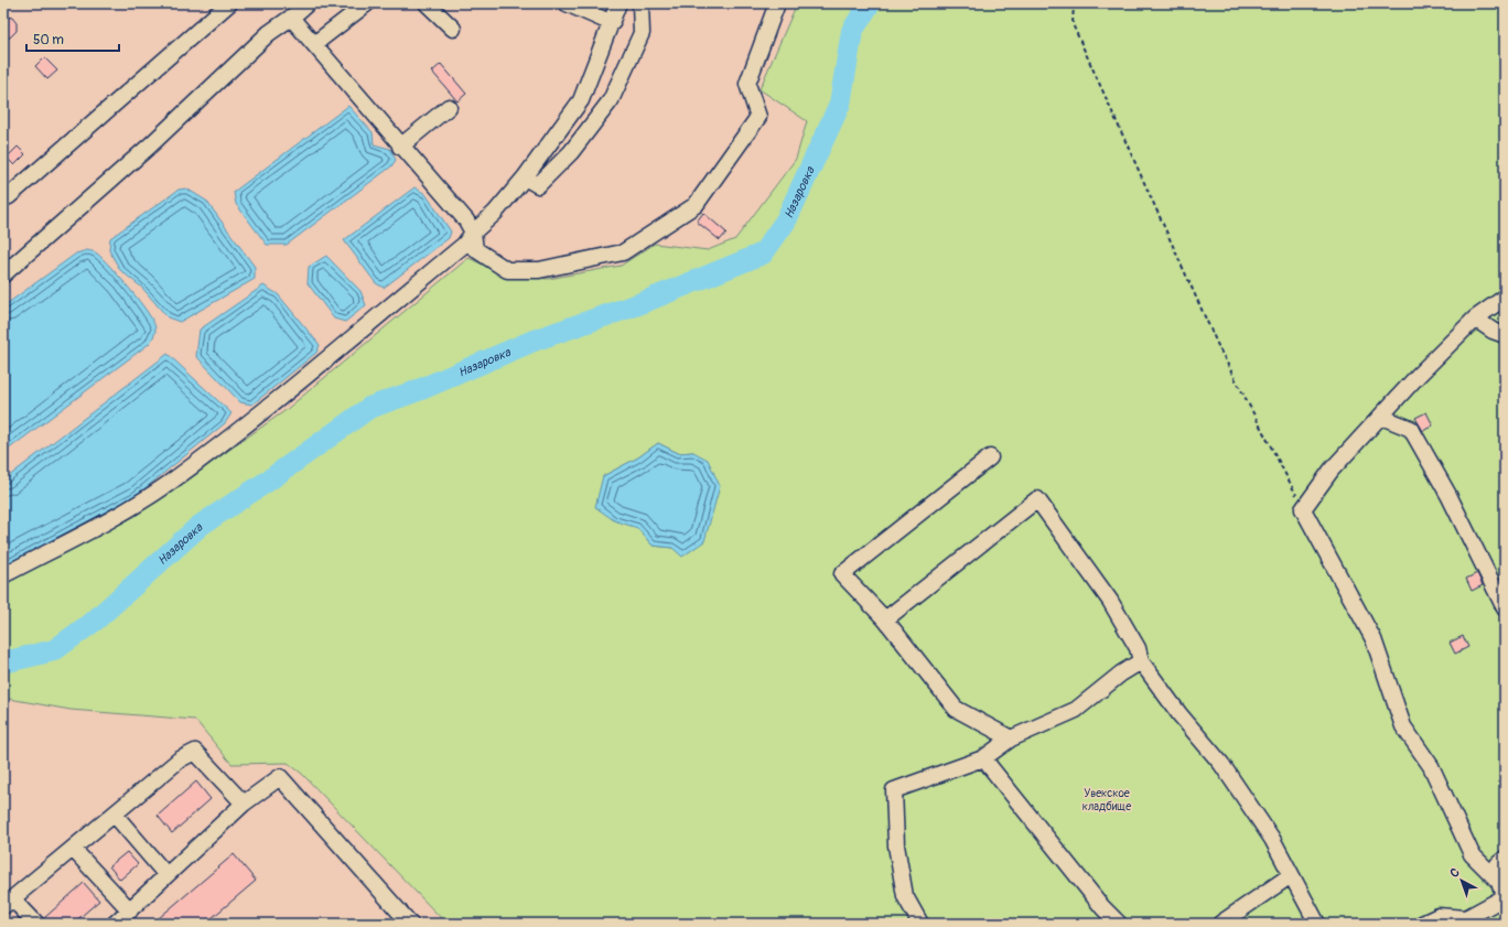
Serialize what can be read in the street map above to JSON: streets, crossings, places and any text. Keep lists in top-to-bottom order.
{
  "water": ["Назаровка"],
  "parks": ["Увекское кладбище"],
  "scale_bar": "50 m",
  "north": "top left"
}
